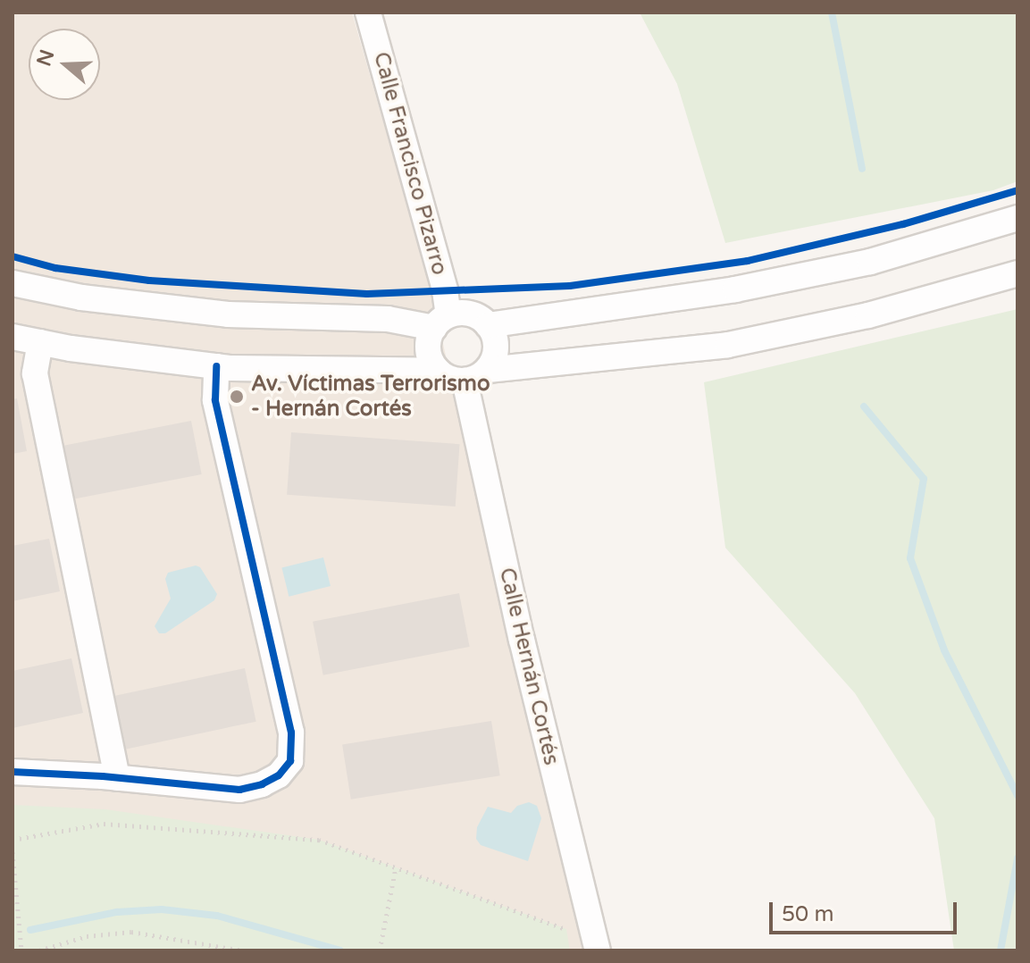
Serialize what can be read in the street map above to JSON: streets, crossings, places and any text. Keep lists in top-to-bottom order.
{
  "streets": {
    "street": ["Calle Francisco Pizarro", "Calle Hernán Cortés"]
  },
  "crossings": [
    ["Calle Francisco Pizarro", "Calle Hernán Cortés"]
  ],
  "places": ["Av. Víctimas Terrorismo - Hernán Cortés"],
  "scale_bar": "50 m",
  "north": "left"
}
